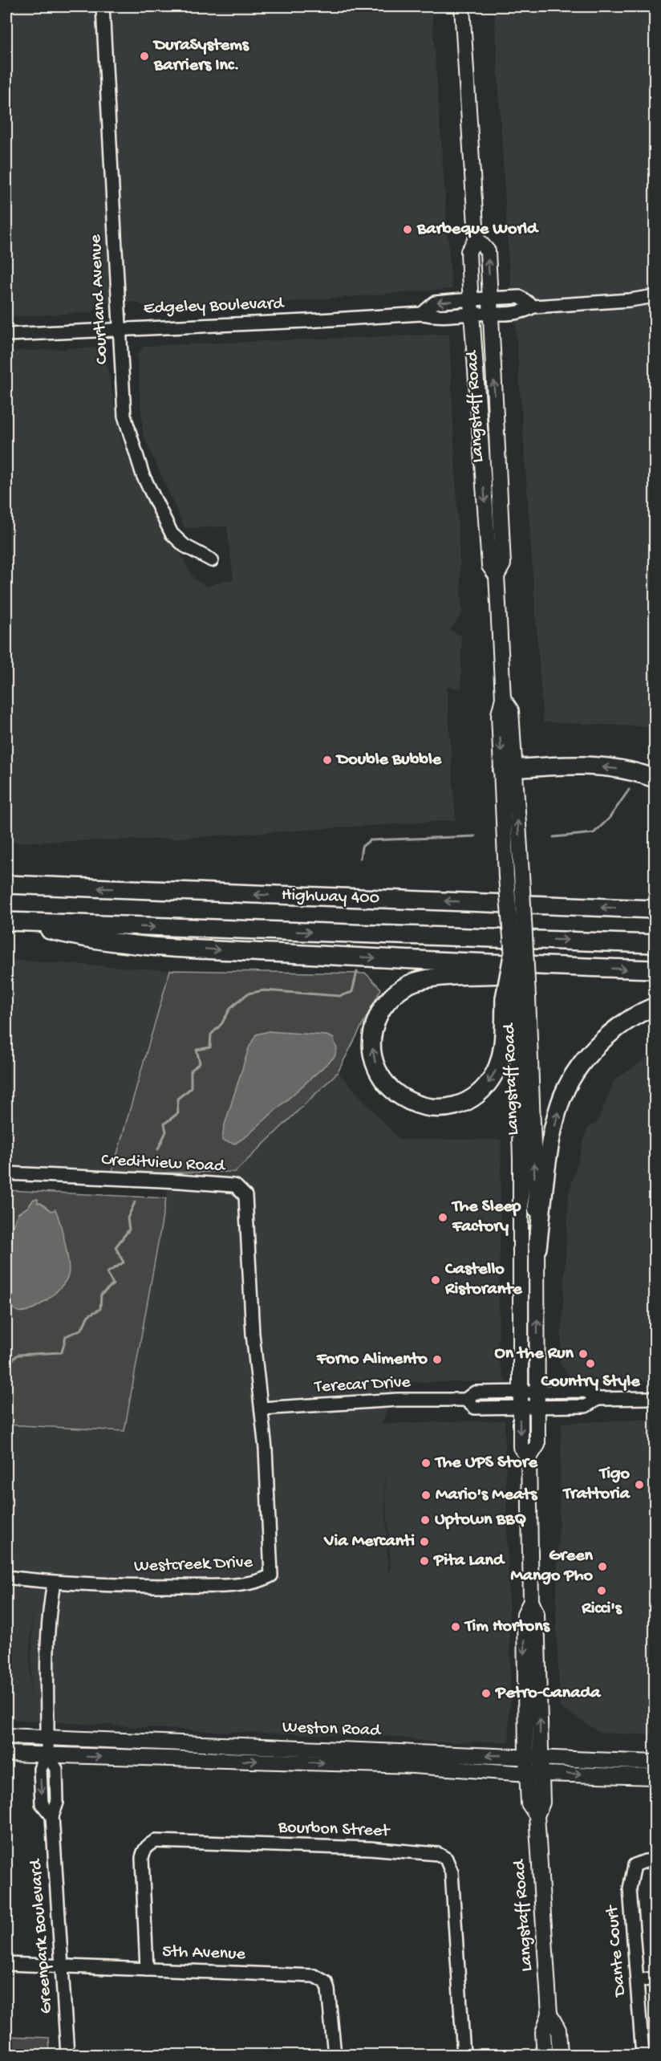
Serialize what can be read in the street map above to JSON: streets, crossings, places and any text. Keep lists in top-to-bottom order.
{
  "streets": {
    "highway": ["Highway 400"],
    "main road": ["Langstaff Road", "Weston Road"],
    "street": [
      "Courtland Avenue",
      "Edgeley Boulevard",
      "Creditview Road",
      "Terecar Drive",
      "Westcreek Drive",
      "Bourbon Street",
      "Greenpark Boulevard",
      "Dante Court",
      "5th Avenue"
    ]
  },
  "crossings": [
    ["Courtland Avenue", "Edgeley Boulevard"],
    ["Edgeley Boulevard", "Langstaff Road"],
    ["Langstaff Road", "Terecar Drive"],
    ["Langstaff Road", "Weston Road"],
    ["Creditview Road", "Terecar Drive"],
    ["Creditview Road", "Westcreek Drive"],
    ["Terecar Drive", "Westcreek Drive"],
    ["Westcreek Drive", "Greenpark Boulevard"],
    ["Weston Road", "Greenpark Boulevard"],
    ["Bourbon Street", "5th Avenue"],
    ["Greenpark Boulevard", "5th Avenue"]
  ],
  "places": [
    "DuraSystems Barriers Inc.",
    "Barbeque World",
    "Double Bubble",
    "The Sleep Factory",
    "Castello Ristorante",
    "On the Run",
    "Forno Alimento",
    "Country Style",
    "The UPS Store",
    "Tigo Trattoria",
    "Mario's Meats",
    "Uptown BBQ",
    "Via Mercanti",
    "Pita Land",
    "Green Mango Pho",
    "Ricci's",
    "Tim Hortons",
    "Petro-Canada"
  ]
}
